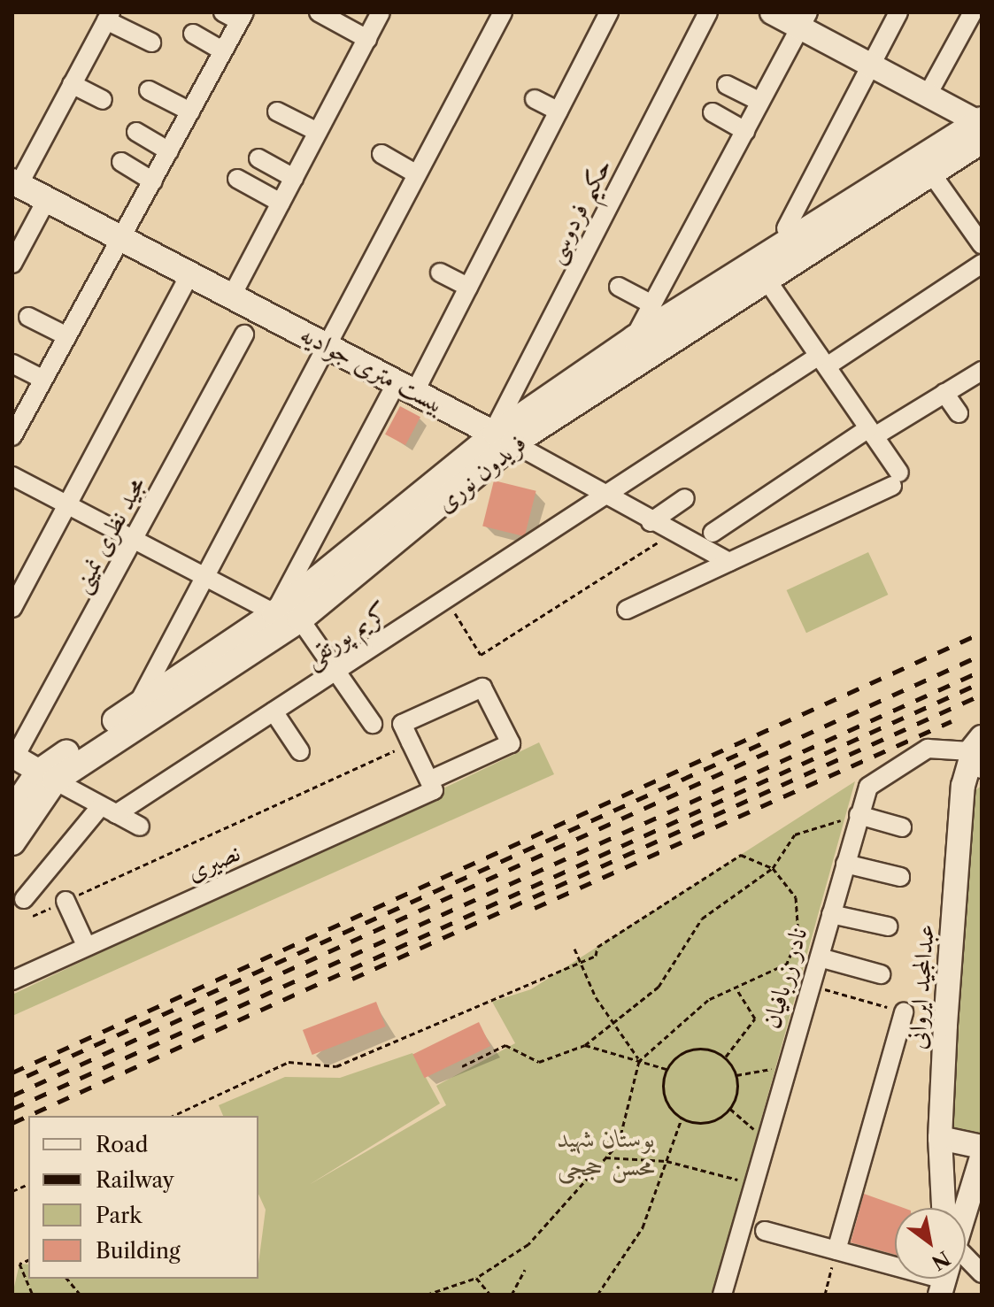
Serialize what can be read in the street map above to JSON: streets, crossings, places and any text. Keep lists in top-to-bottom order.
{
  "streets": {
    "main road": ["بیست متری جوادیه", "فریدون نوری"],
    "street": [
      "حکیم فردوسی",
      "مجید نظری نمینی",
      "کریم پورتقی",
      "نصیری",
      "نادر زربافیان",
      "عبدالمجید ایروانی"
    ]
  },
  "crossings": [
    ["حکیم فردوسی", "بیست متری جوادیه"],
    ["حکیم فردوسی", "فریدون نوری"],
    ["بیست متری جوادیه", "فریدون نوری"],
    ["بیست متری جوادیه", "کریم پورتقی"],
    ["نادر زربافیان", "عبدالمجید ایروانی"]
  ],
  "parks": ["بوستان شهید محسن حججی"],
  "legend": [
    "Road",
    "Railway",
    "Park",
    "Building"
  ],
  "north": "bottom right"
}
